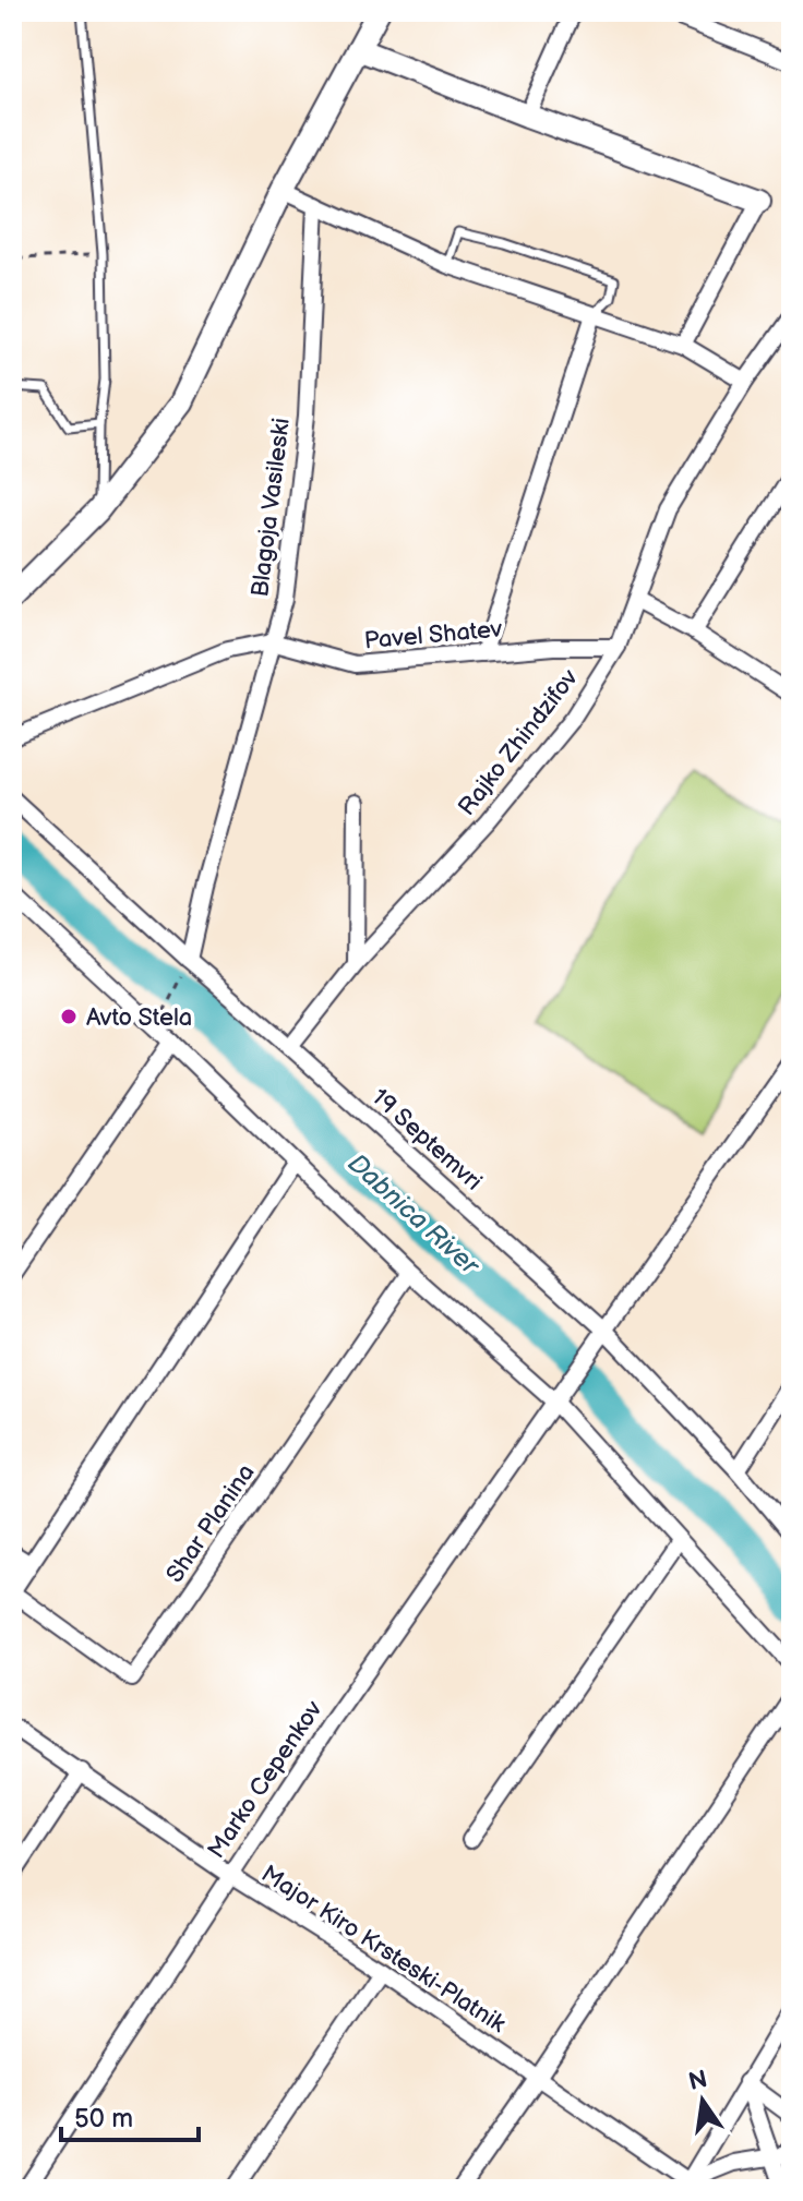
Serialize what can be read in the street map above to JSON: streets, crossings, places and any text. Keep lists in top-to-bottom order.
{
  "streets": {
    "street": [
      "Blagoja Vasileski",
      "Pavel Shatev",
      "Rajko Zhindzifov",
      "19 Septemvri",
      "Shar Planina",
      "Marko Cepenkov",
      "Major Kiro Krsteski-Platnik"
    ]
  },
  "crossings": [
    ["Blagoja Vasileski", "Pavel Shatev"],
    ["Blagoja Vasileski", "19 Septemvri"],
    ["Pavel Shatev", "Rajko Zhindzifov"],
    ["Rajko Zhindzifov", "19 Septemvri"],
    ["19 Septemvri", "Marko Cepenkov"],
    ["Marko Cepenkov", "Major Kiro Krsteski-Platnik"]
  ],
  "water": ["Dabnica River"],
  "places": ["Avto Stela"],
  "scale_bar": "50 m",
  "north": "top"
}
